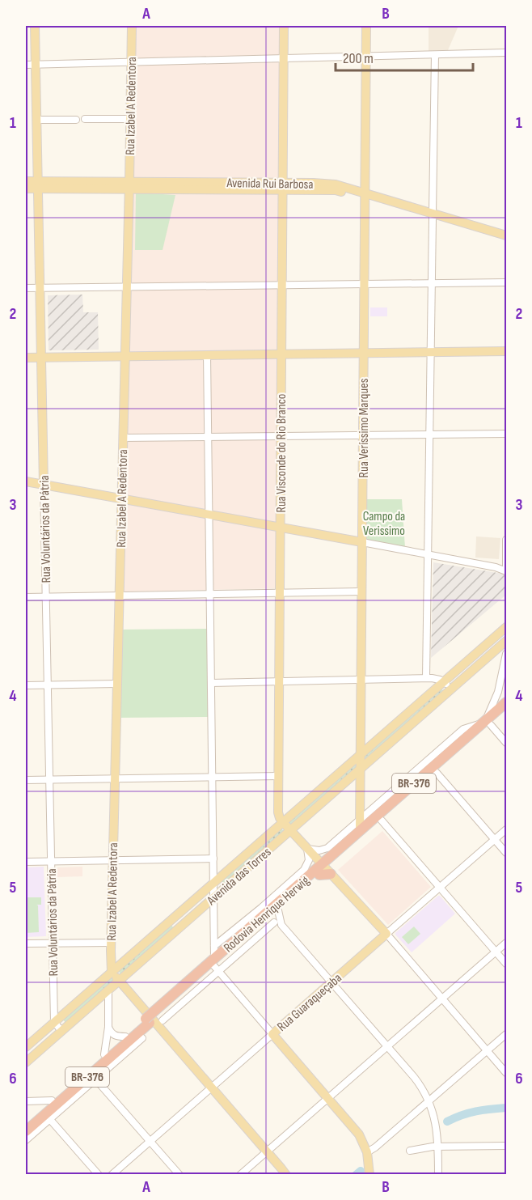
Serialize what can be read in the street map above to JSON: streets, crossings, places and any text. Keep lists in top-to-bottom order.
{
  "streets": {
    "highway": ["BR-376", "Rodovia Henrique Herwig"],
    "main road": [
      "Rua Izabel A Redentora",
      "Avenida Rui Barbosa",
      "Rua Veríssimo Marques",
      "Rua Visconde do Rio Branco",
      "Rua Voluntários da Pátria",
      "Avenida das Torres",
      "Rua Guaraqueçaba"
    ]
  },
  "crossings": [
    ["Rua Izabel A Redentora", "Avenida Rui Barbosa"],
    ["Rua Izabel A Redentora", "Avenida das Torres"],
    ["Avenida Rui Barbosa", "Rua Veríssimo Marques"],
    ["Avenida Rui Barbosa", "Rua Visconde do Rio Branco"],
    ["Avenida Rui Barbosa", "Rua Voluntários da Pátria"],
    ["Rua Veríssimo Marques", "Avenida das Torres"],
    ["Rua Veríssimo Marques", "Rodovia Henrique Herwig"],
    ["Rua Visconde do Rio Branco", "Avenida das Torres"],
    ["Rua Voluntários da Pátria", "Avenida das Torres"]
  ],
  "parks": ["Campo da Verissimo"],
  "scale_bar": "200 m",
  "grid": {
    "columns": ["A", "B"],
    "rows": [
      "1",
      "2",
      "3",
      "4",
      "5",
      "6"
    ]
  }
}
